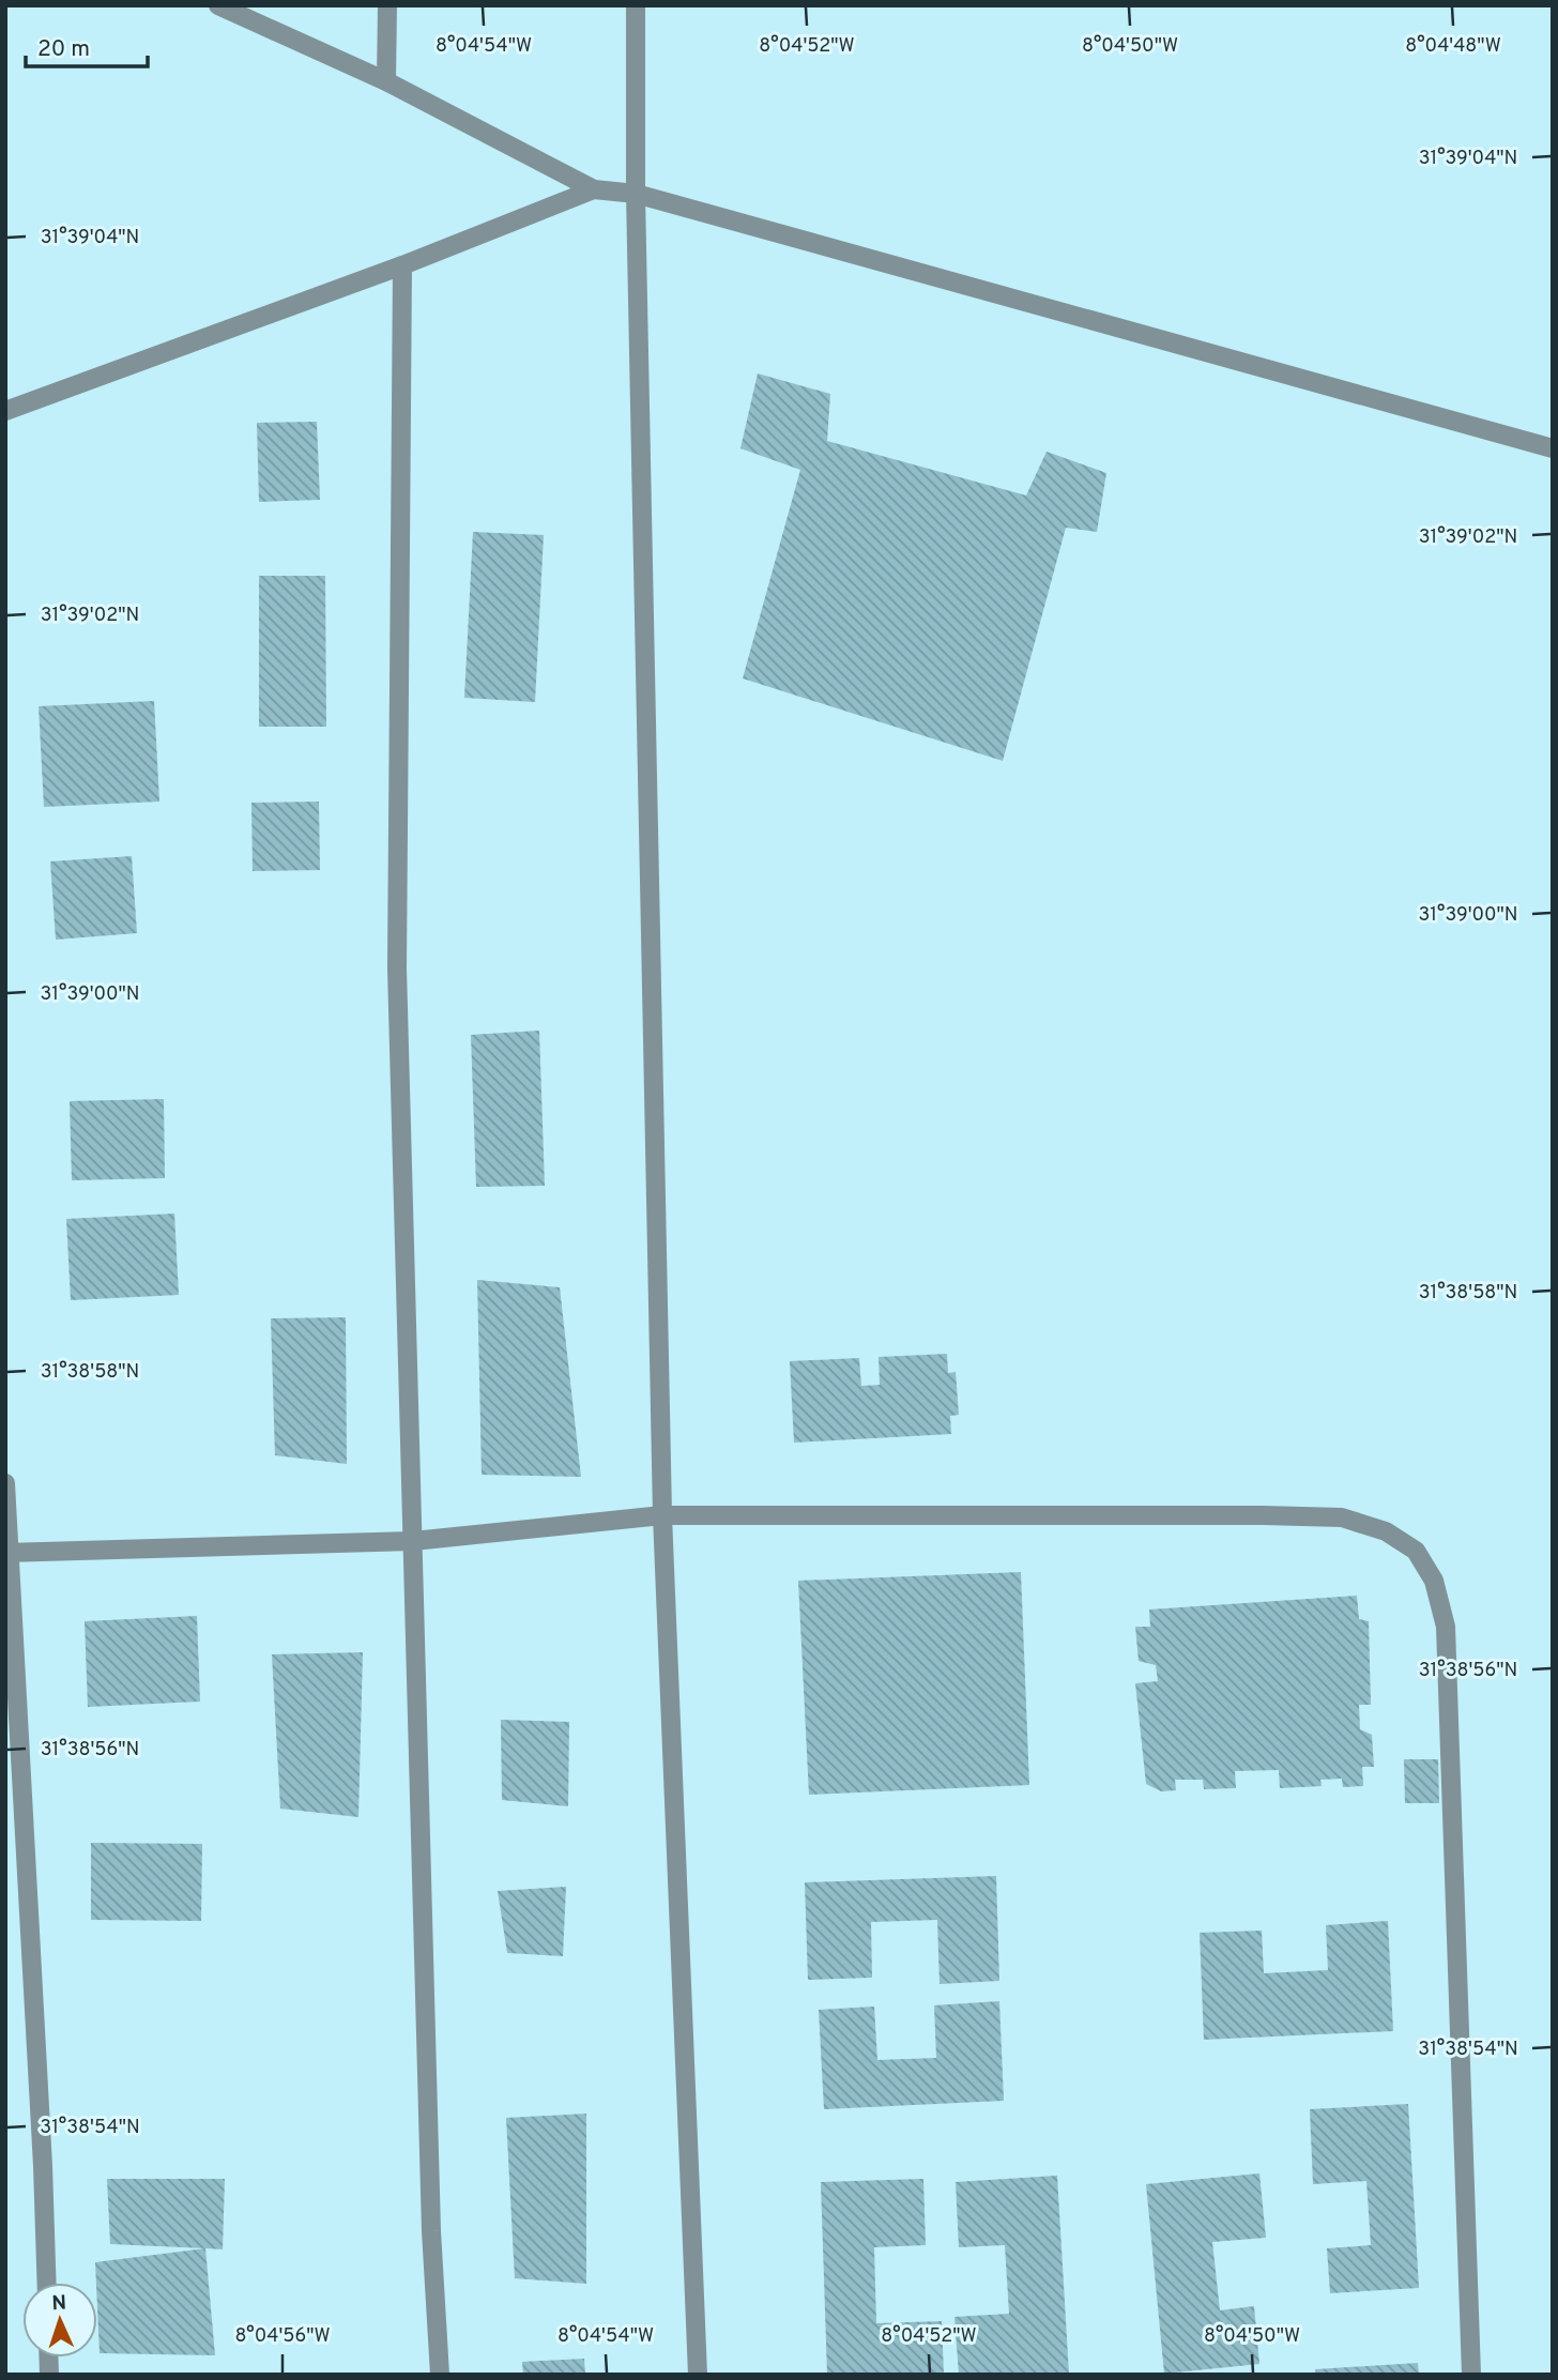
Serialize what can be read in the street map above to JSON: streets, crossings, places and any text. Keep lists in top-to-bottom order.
{
  "scale_bar": "20 m",
  "north": "top",
  "coordinates": [
    "8°04'54\"W",
    "8°04'52\"W",
    "8°04'50\"W",
    "8°04'48\"W",
    "31°39'04\"N",
    "31°39'02\"N",
    "31°39'00\"N",
    "31°38'58\"N",
    "31°38'56\"N",
    "31°38'54\"N",
    "8°04'56\"W"
  ]
}
